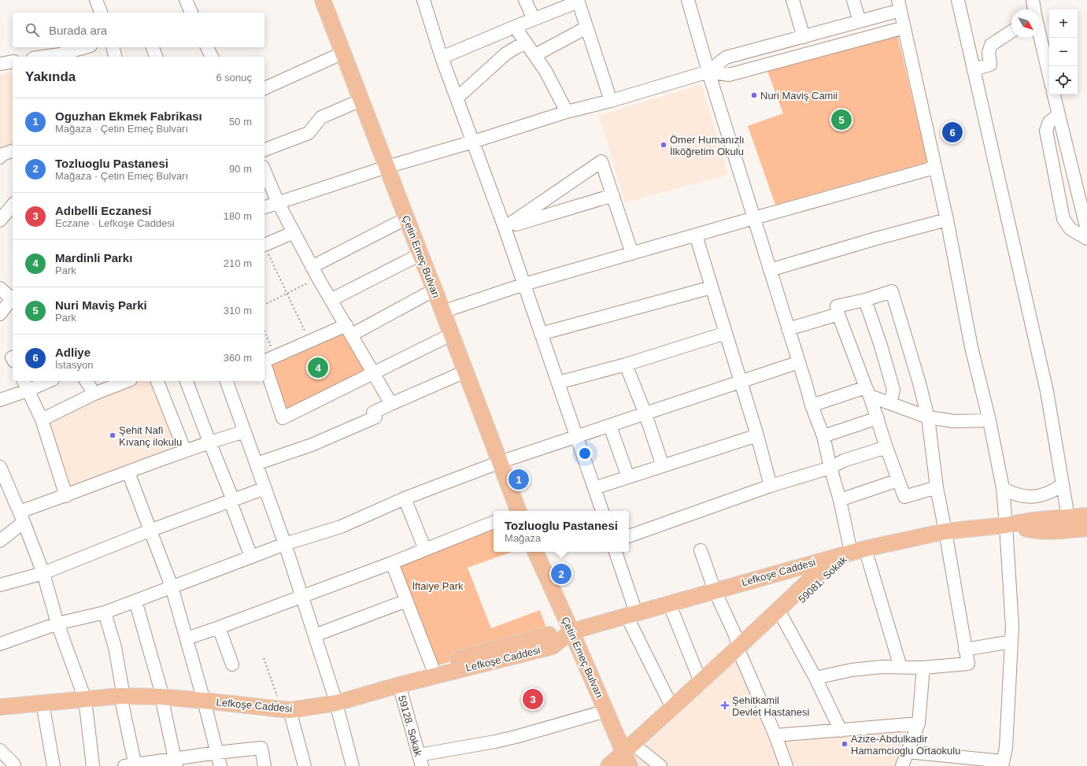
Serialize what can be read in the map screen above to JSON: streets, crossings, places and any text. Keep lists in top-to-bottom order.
{
  "streets": {
    "main road": ["Çetin Emeç Bulvarı", "Lefkoşe Caddesi", "59081. Sokak"],
    "street": ["59128. Sokak"]
  },
  "crossings": [
    ["Çetin Emeç Bulvarı", "Lefkoşe Caddesi"],
    ["Çetin Emeç Bulvarı", "59081. Sokak"],
    ["Lefkoşe Caddesi", "59081. Sokak"],
    ["Lefkoşe Caddesi", "59128. Sokak"]
  ],
  "parks": ["İftaiye Park"],
  "places": {
    "other": [
      "Nuri Maviş Camii",
      "Ömer Humanızlı İlköğretim Okulu",
      "Şehit Nafi Kıvanç ilokulu",
      "Azize-Abdulkadir Hamamcioglu Ortaokulu"
    ],
    "health": ["Şehitkamil Devlet Hastanesi"]
  },
  "north": "bottom right",
  "page": {
    "map_buttons": ["+", "−"],
    "search": "Burada ara",
    "heading": ["Yakında", "6 sonuç"],
    "list": [
      {
        "mark": "1",
        "name": "Oguzhan Ekmek Fabrikası",
        "note": "Mağaza · Çetin Emeç Bulvarı",
        "value": "50 m"
      },
      {
        "mark": "2",
        "name": "Tozluoglu Pastanesi",
        "note": "Mağaza · Çetin Emeç Bulvarı",
        "value": "90 m"
      },
      {
        "mark": "3",
        "name": "Adıbelli Eczanesi",
        "note": "Eczane · Lefkoşe Caddesi",
        "value": "180 m"
      },
      {
        "mark": "4",
        "name": "Mardinli Parkı",
        "note": "Park",
        "value": "210 m"
      },
      {
        "mark": "5",
        "name": "Nuri Maviş Parki",
        "note": "Park",
        "value": "310 m"
      },
      {
        "mark": "6",
        "name": "Adliye",
        "note": "İstasyon",
        "value": "360 m"
      }
    ],
    "pins": [
      "5",
      "6",
      "4",
      "1",
      "2",
      "3"
    ],
    "popup": ["Tozluoglu Pastanesi", "Mağaza"]
  }
}
